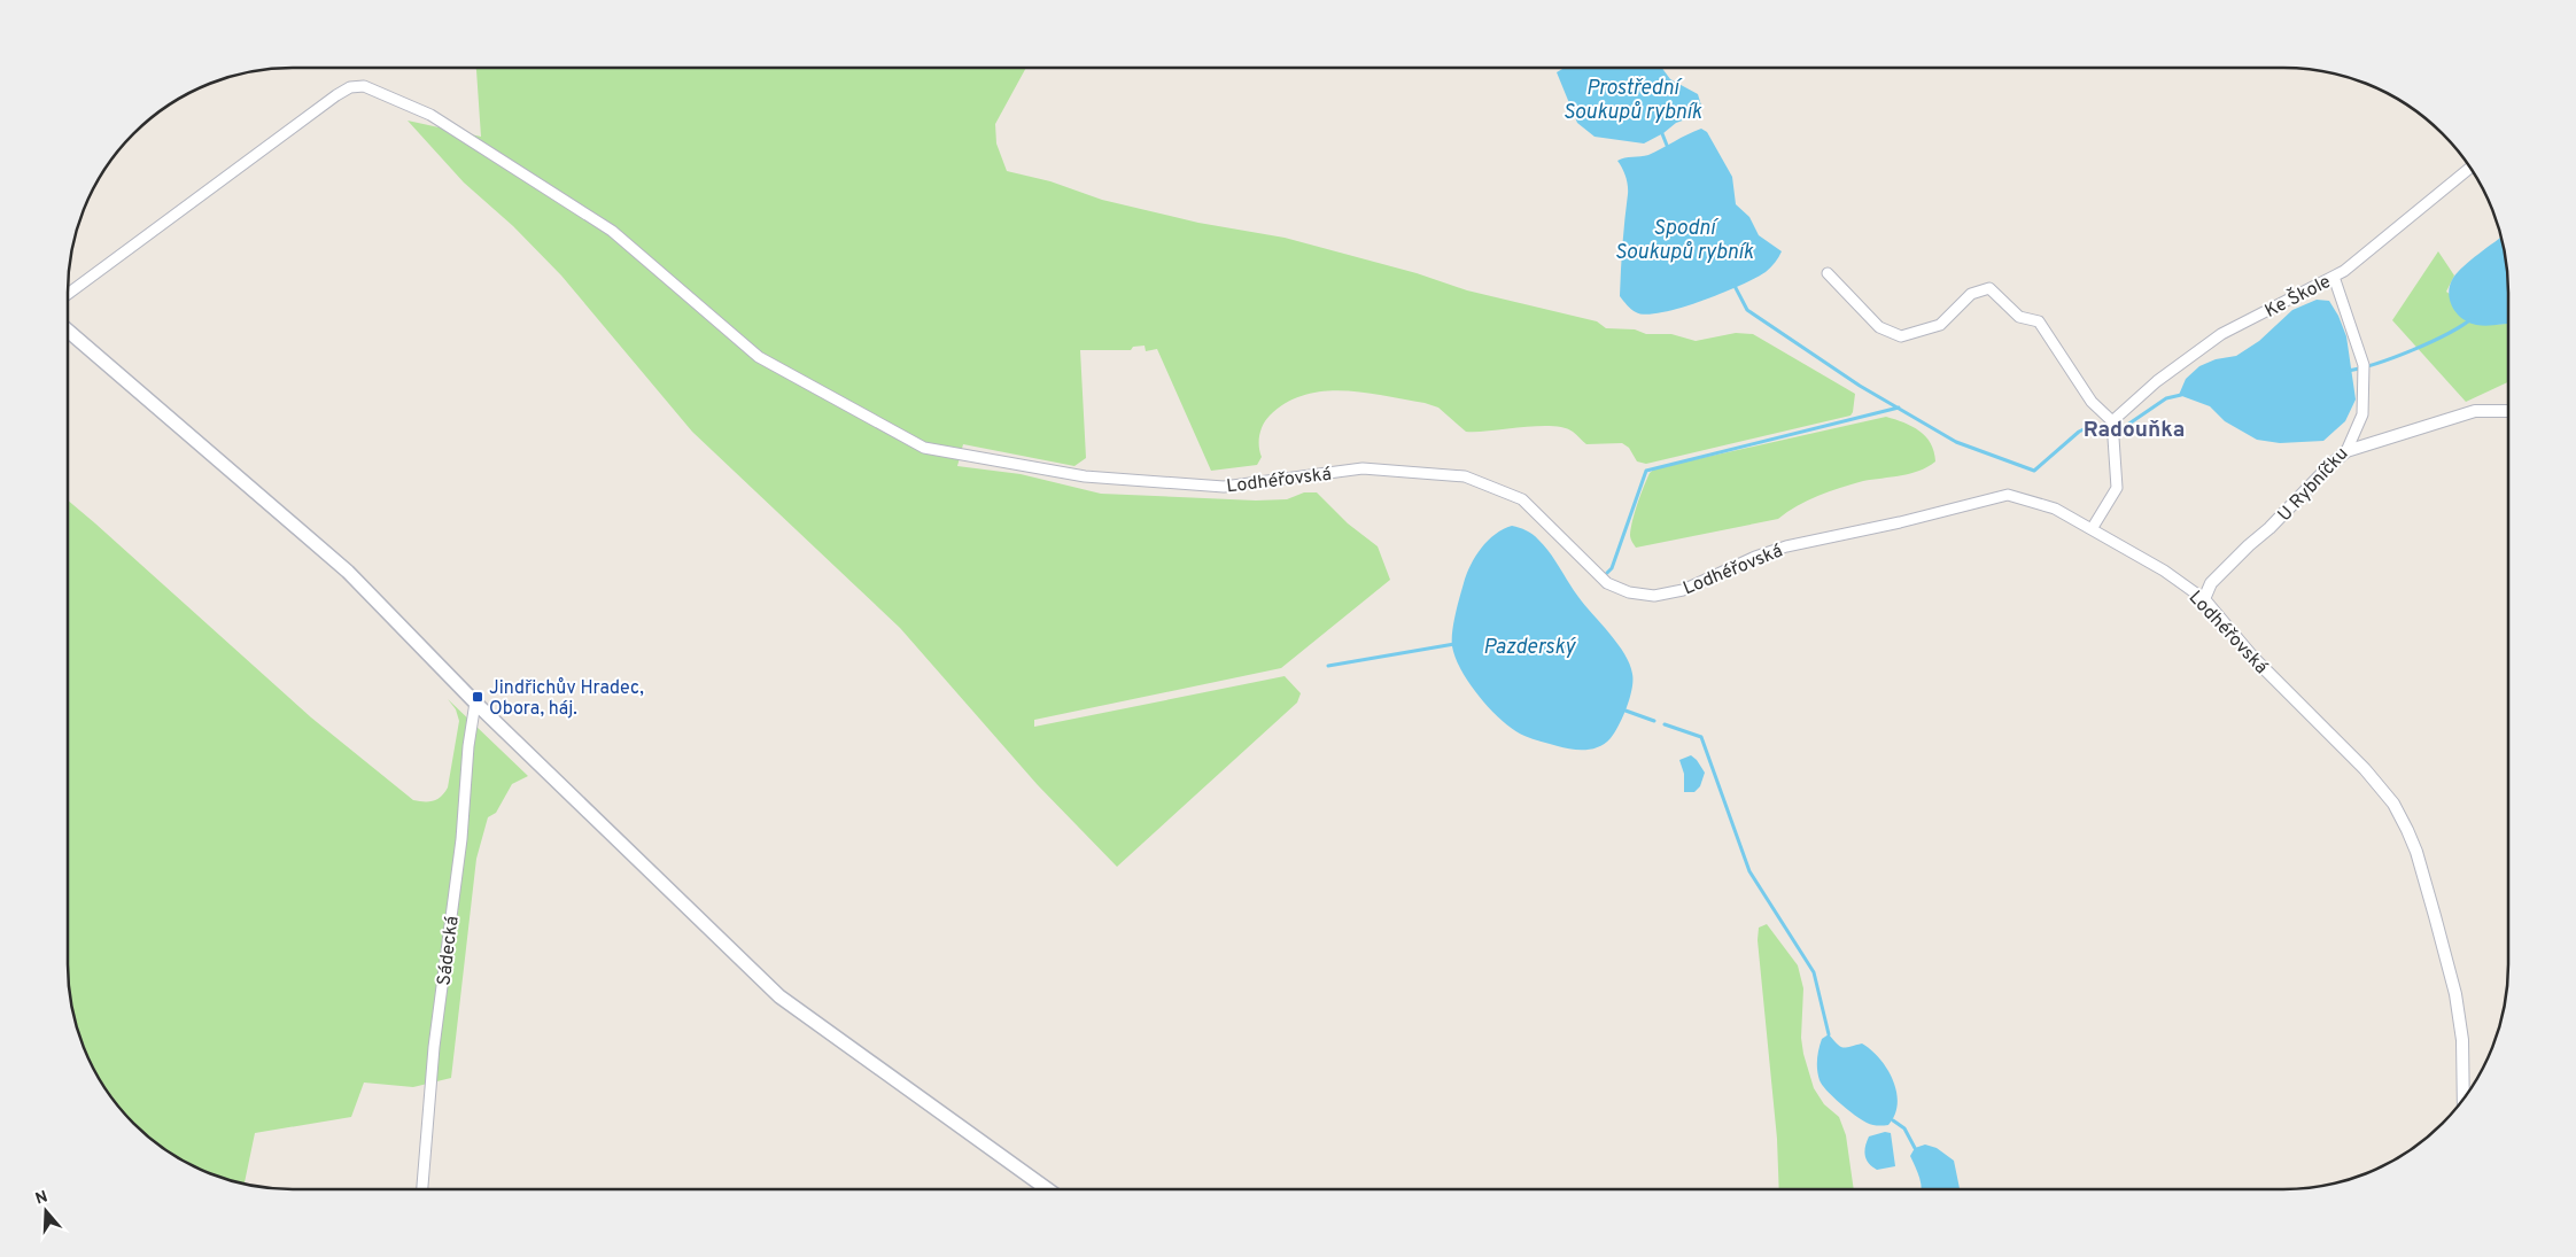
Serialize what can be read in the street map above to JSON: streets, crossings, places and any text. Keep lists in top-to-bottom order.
{
  "streets": {
    "street": [
      "Ke Škole",
      "Lodhéřovská",
      "U Rybníčku",
      "Sádecká"
    ]
  },
  "crossings": [
    ["Ke Škole", "U Rybníčku"],
    ["Lodhéřovská", "U Rybníčku"]
  ],
  "districts": ["Radouňka"],
  "water": ["Prostřední Soukupů rybník", "Spodní Soukupů rybník", "Pazderský"],
  "places": {
    "transit": ["Jindřichův Hradec, Obora, háj."]
  },
  "north": "top"
}
